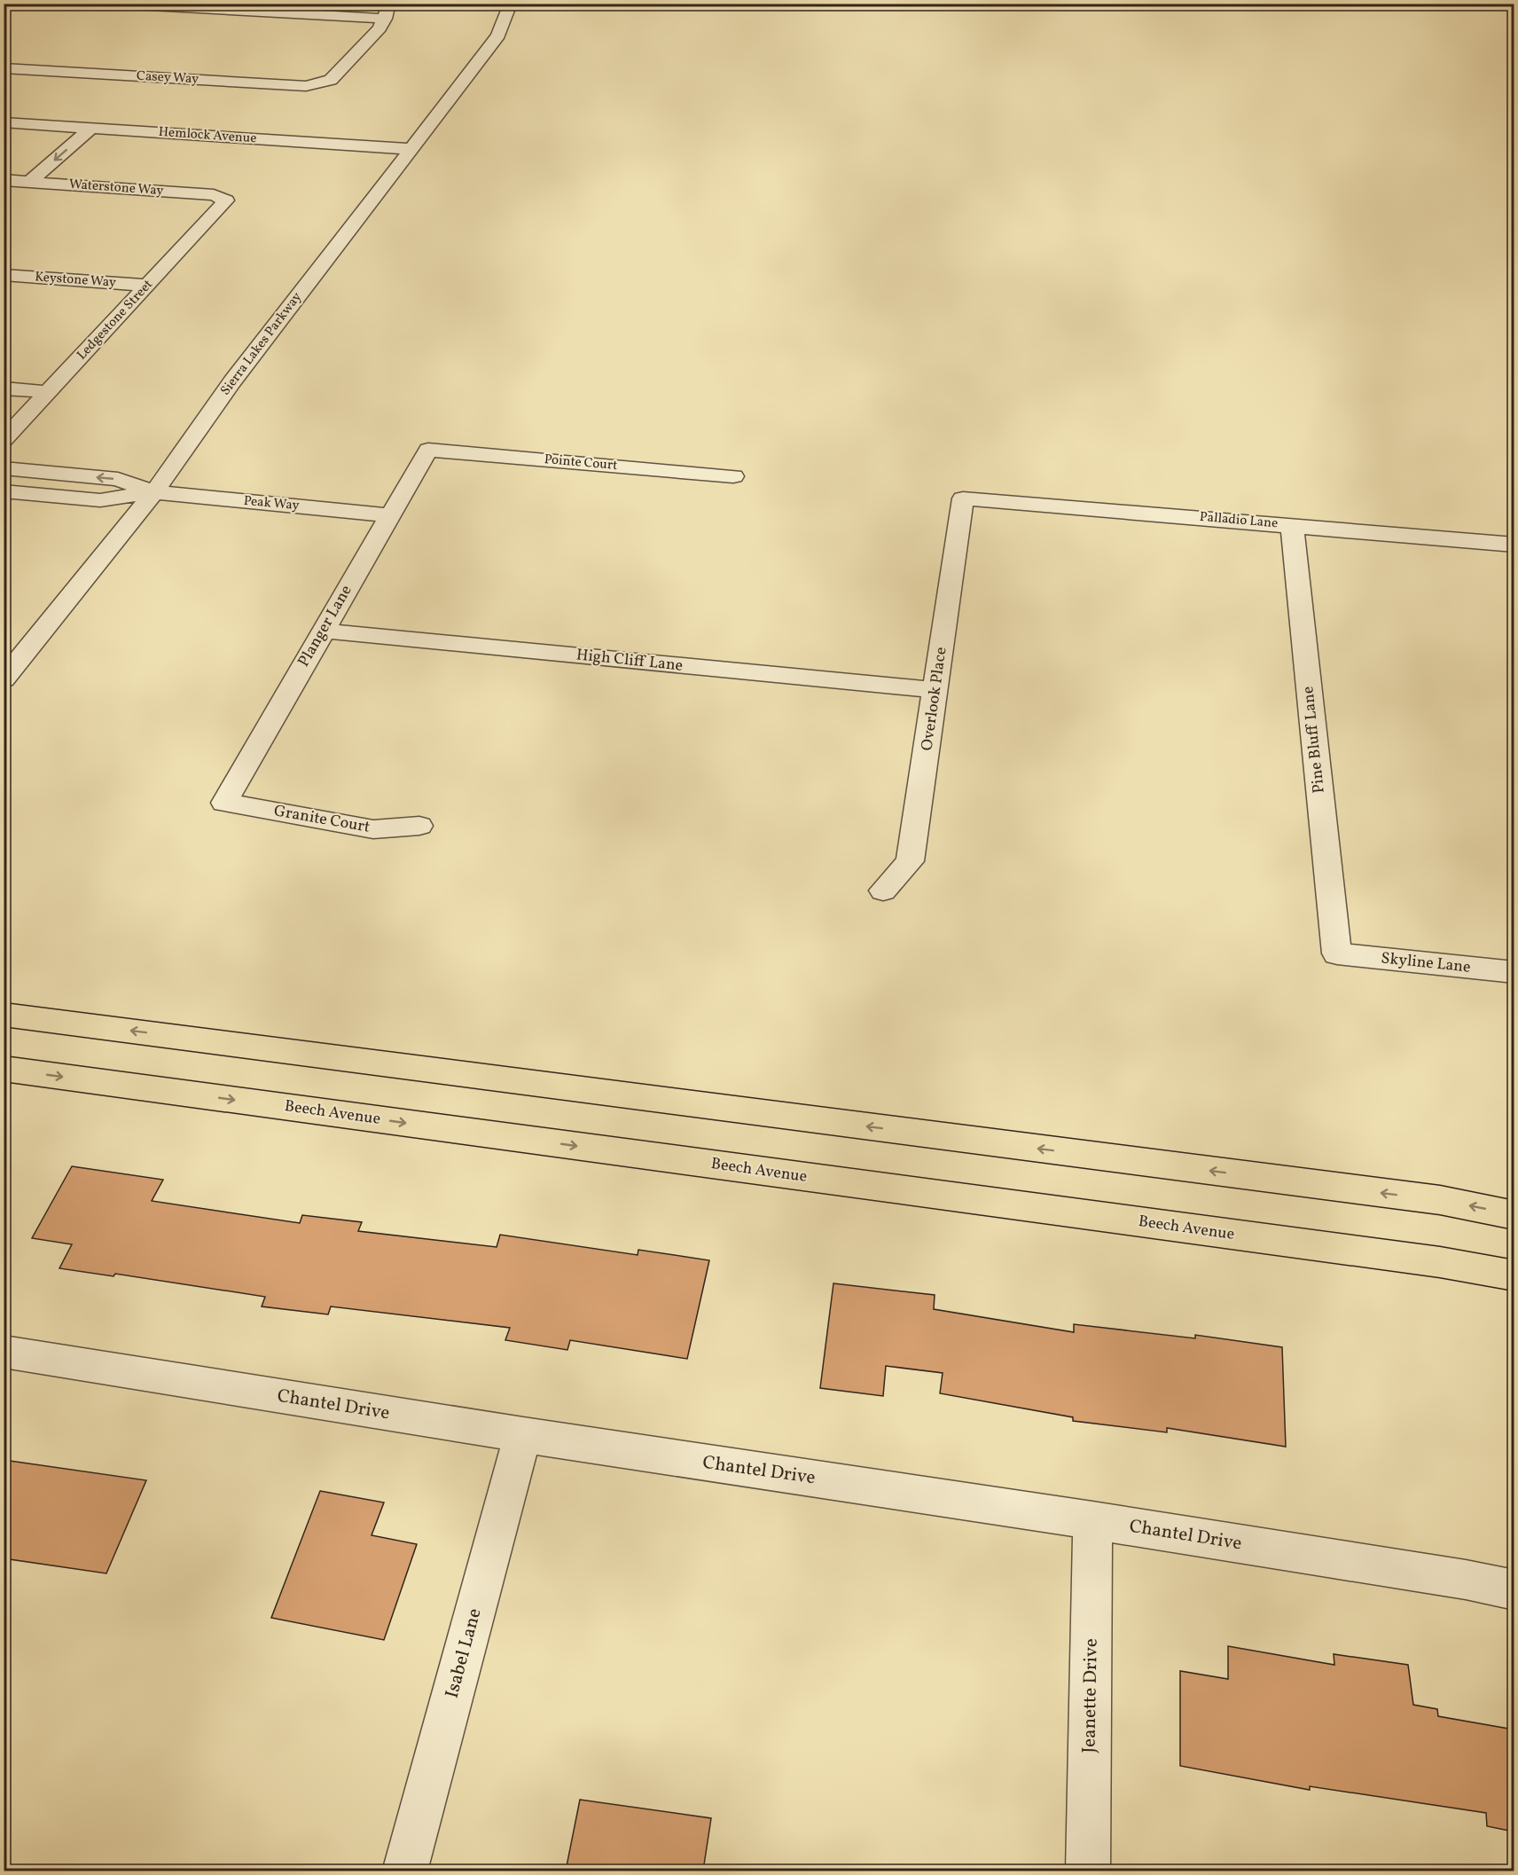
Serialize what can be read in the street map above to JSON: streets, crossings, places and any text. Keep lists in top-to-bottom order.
{
  "streets": {
    "main road": ["Beech Avenue"],
    "street": [
      "Casey Way",
      "Hemlock Avenue",
      "Waterstone Way",
      "Keystone Way",
      "Ledgestone Street",
      "Sierra Lakes Parkway",
      "Pointe Court",
      "Peak Way",
      "Palladio Lane",
      "Planger Lane",
      "High Cliff Lane",
      "Overlook Place",
      "Pine Bluff Lane",
      "Granite Court",
      "Skyline Lane",
      "Chantel Drive",
      "Isabel Lane",
      "Jeanette Drive"
    ]
  },
  "crossings": [
    ["Hemlock Avenue", "Sierra Lakes Parkway"],
    ["Waterstone Way", "Ledgestone Street"],
    ["Keystone Way", "Ledgestone Street"],
    ["Sierra Lakes Parkway", "Peak Way"],
    ["Pointe Court", "Planger Lane"],
    ["Peak Way", "Planger Lane"],
    ["Palladio Lane", "Overlook Place"],
    ["Palladio Lane", "Pine Bluff Lane"],
    ["Planger Lane", "High Cliff Lane"],
    ["Planger Lane", "Granite Court"],
    ["High Cliff Lane", "Overlook Place"],
    ["Pine Bluff Lane", "Skyline Lane"],
    ["Chantel Drive", "Isabel Lane"],
    ["Chantel Drive", "Jeanette Drive"]
  ]
}
